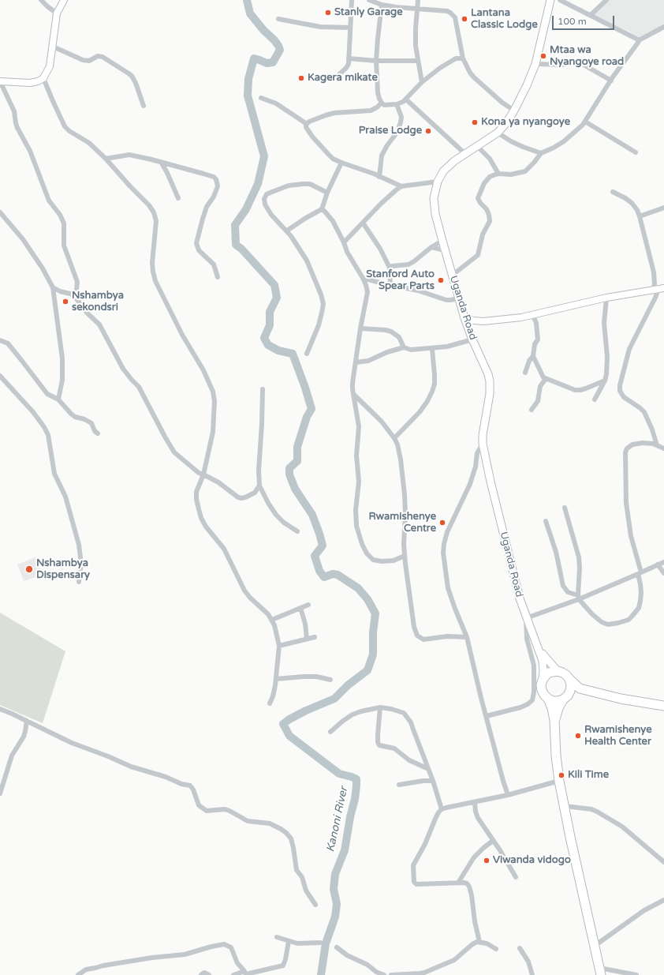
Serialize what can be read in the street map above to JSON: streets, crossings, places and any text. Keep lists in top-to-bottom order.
{
  "streets": {
    "main road": ["Uganda Road"]
  },
  "water": ["Kanoni River"],
  "places": [
    "Stanly Garage",
    "Lantana Classic Lodge",
    "Mtaa wa Nyangoye road",
    "Kagera mikate",
    "Kona ya nyangoye",
    "Praise Lodge",
    "Stanford Auto Spear Parts",
    "Nshambya sekondsri",
    "Rwamishenye Centre",
    "Nshambya Dispensary",
    "Rwamishenye Health Center",
    "Kili Time",
    "Viwanda vidogo"
  ],
  "scale_bar": "100 m"
}
